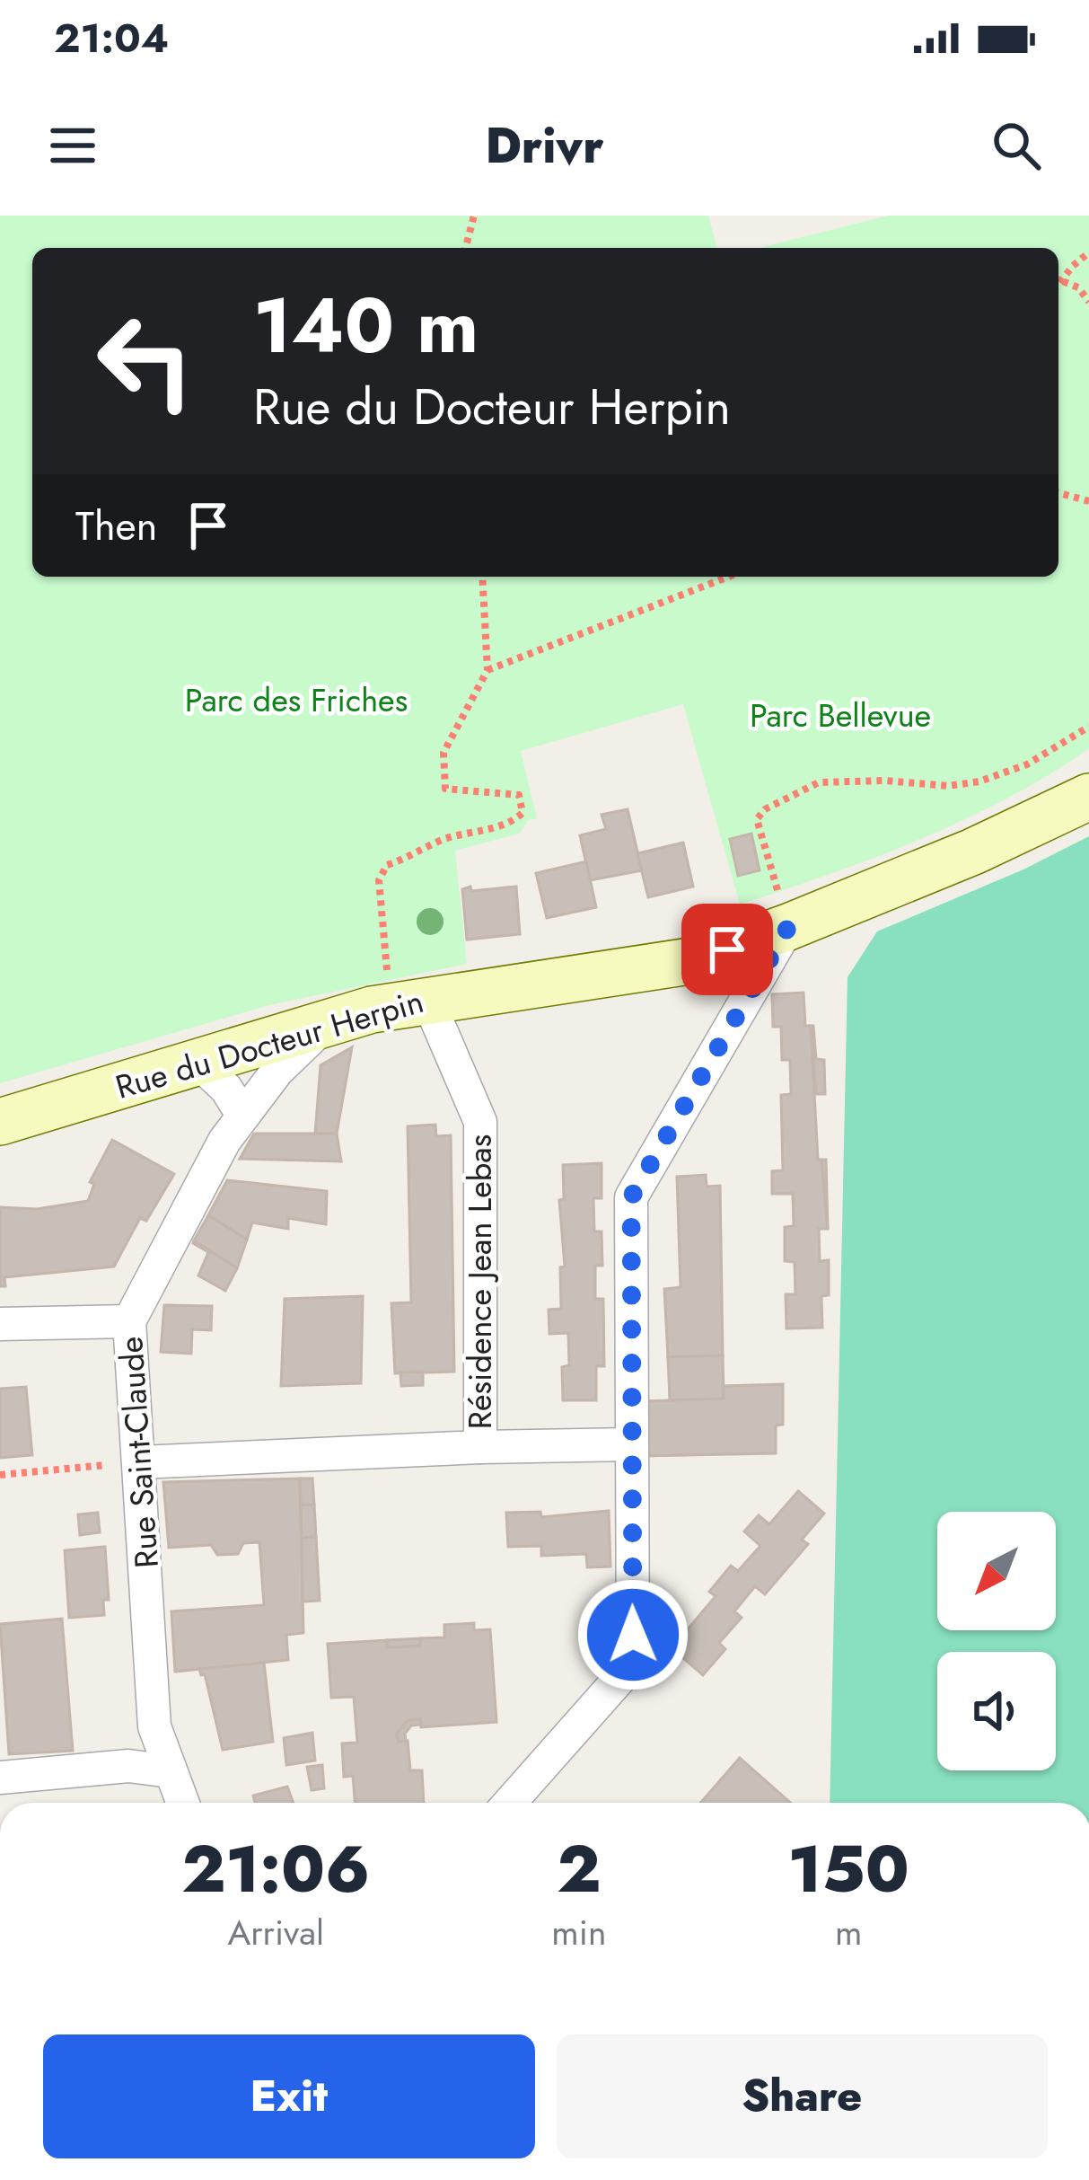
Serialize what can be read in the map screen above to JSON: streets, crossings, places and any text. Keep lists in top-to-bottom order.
{
  "streets": {
    "street": ["Rue du Docteur Herpin", "Résidence Jean Lebas", "Rue Saint-Claude"]
  },
  "crossings": [
    ["Rue du Docteur Herpin", "Résidence Jean Lebas"],
    ["Rue du Docteur Herpin", "Rue Saint-Claude"],
    ["Résidence Jean Lebas", "Rue Saint-Claude"]
  ],
  "parks": ["Parc des Friches", "Parc Bellevue"],
  "north": "bottom left",
  "page": {
    "status": "21:04",
    "header": "Drivr",
    "turn": ["140 m", "Rue du Docteur Herpin"],
    "then": "Then",
    "eta": [
      "21:06",
      "Arrival",
      "2",
      "min",
      "150",
      "m"
    ],
    "buttons": ["Exit", "Share"]
  }
}
